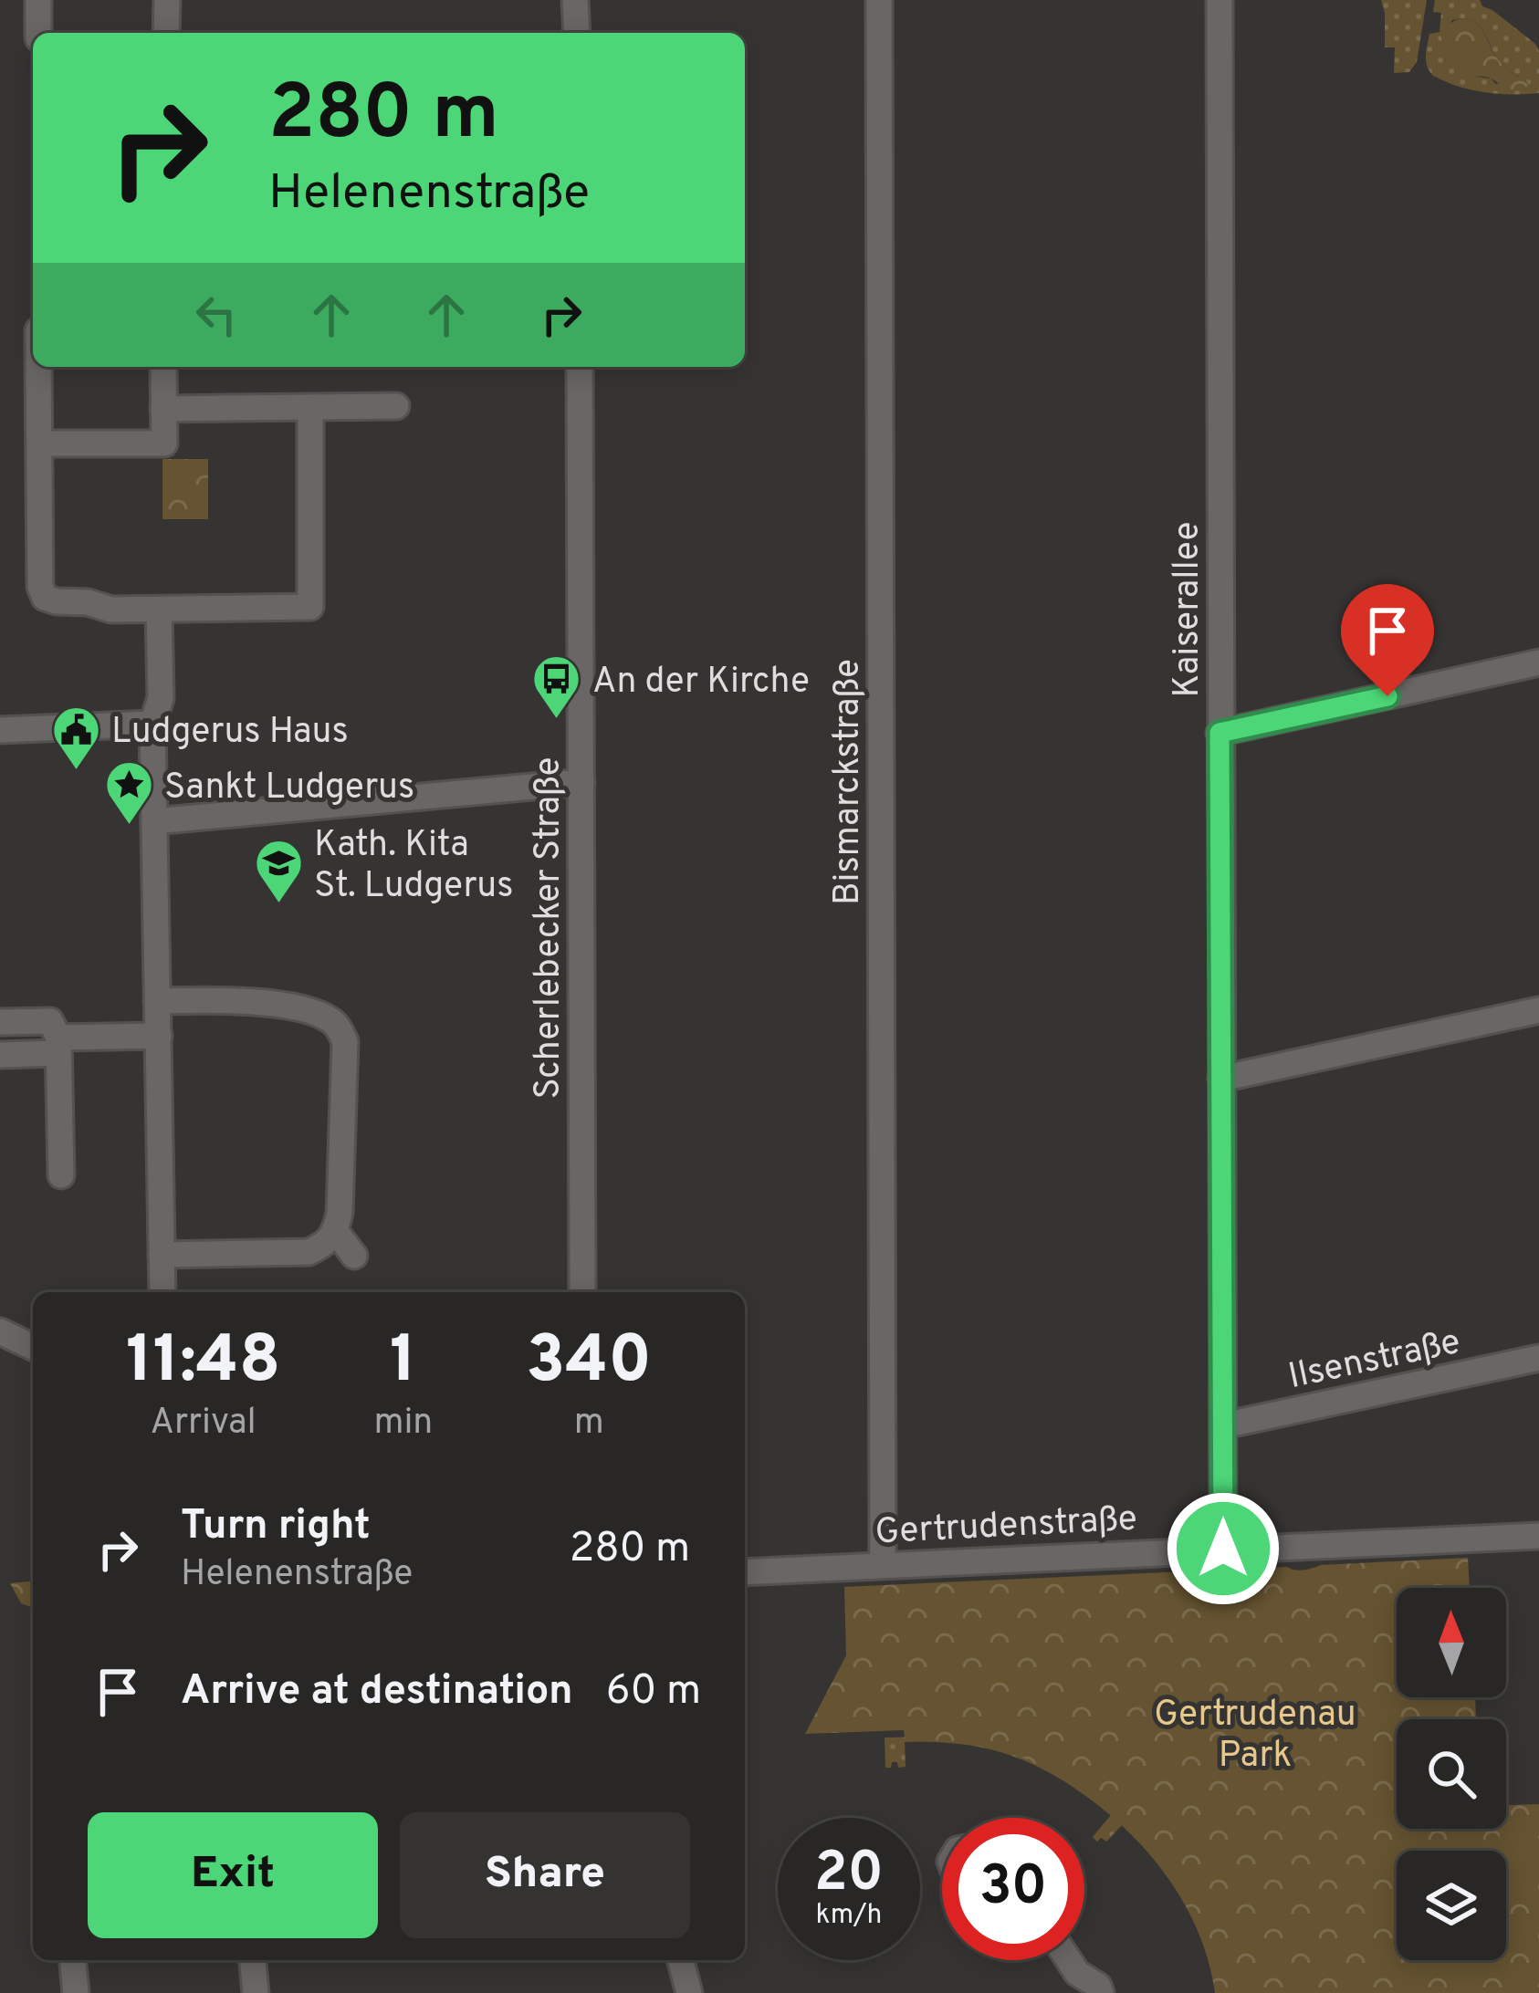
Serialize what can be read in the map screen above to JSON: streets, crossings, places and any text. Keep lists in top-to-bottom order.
{
  "streets": {
    "street": [
      "Kaiserallee",
      "Bismarckstraße",
      "Scherlebecker Straße",
      "Ilsenstraße",
      "Gertrudenstraße"
    ]
  },
  "crossings": [
    ["Kaiserallee", "Ilsenstraße"],
    ["Kaiserallee", "Gertrudenstraße"],
    ["Bismarckstraße", "Gertrudenstraße"]
  ],
  "parks": ["Gertrudenau Park"],
  "places": {
    "bus stop": ["An der Kirche"],
    "public building": ["Ludgerus Haus"],
    "place": ["Sankt Ludgerus"],
    "school or university": ["Kath. Kita St. Ludgerus"]
  },
  "north": "top",
  "page": {
    "turn": ["280 m", "Helenenstraße"],
    "eta": [
      "11:48",
      "Arrival",
      "1",
      "min",
      "340",
      "m"
    ],
    "list": [
      {
        "name": "Turn right",
        "note": "Helenenstraße",
        "value": "280 m"
      },
      {
        "name": "Arrive at destination",
        "value": "60 m"
      }
    ],
    "buttons": ["Exit", "Share"],
    "speed": "20 km/h",
    "limit": "30"
  }
}
